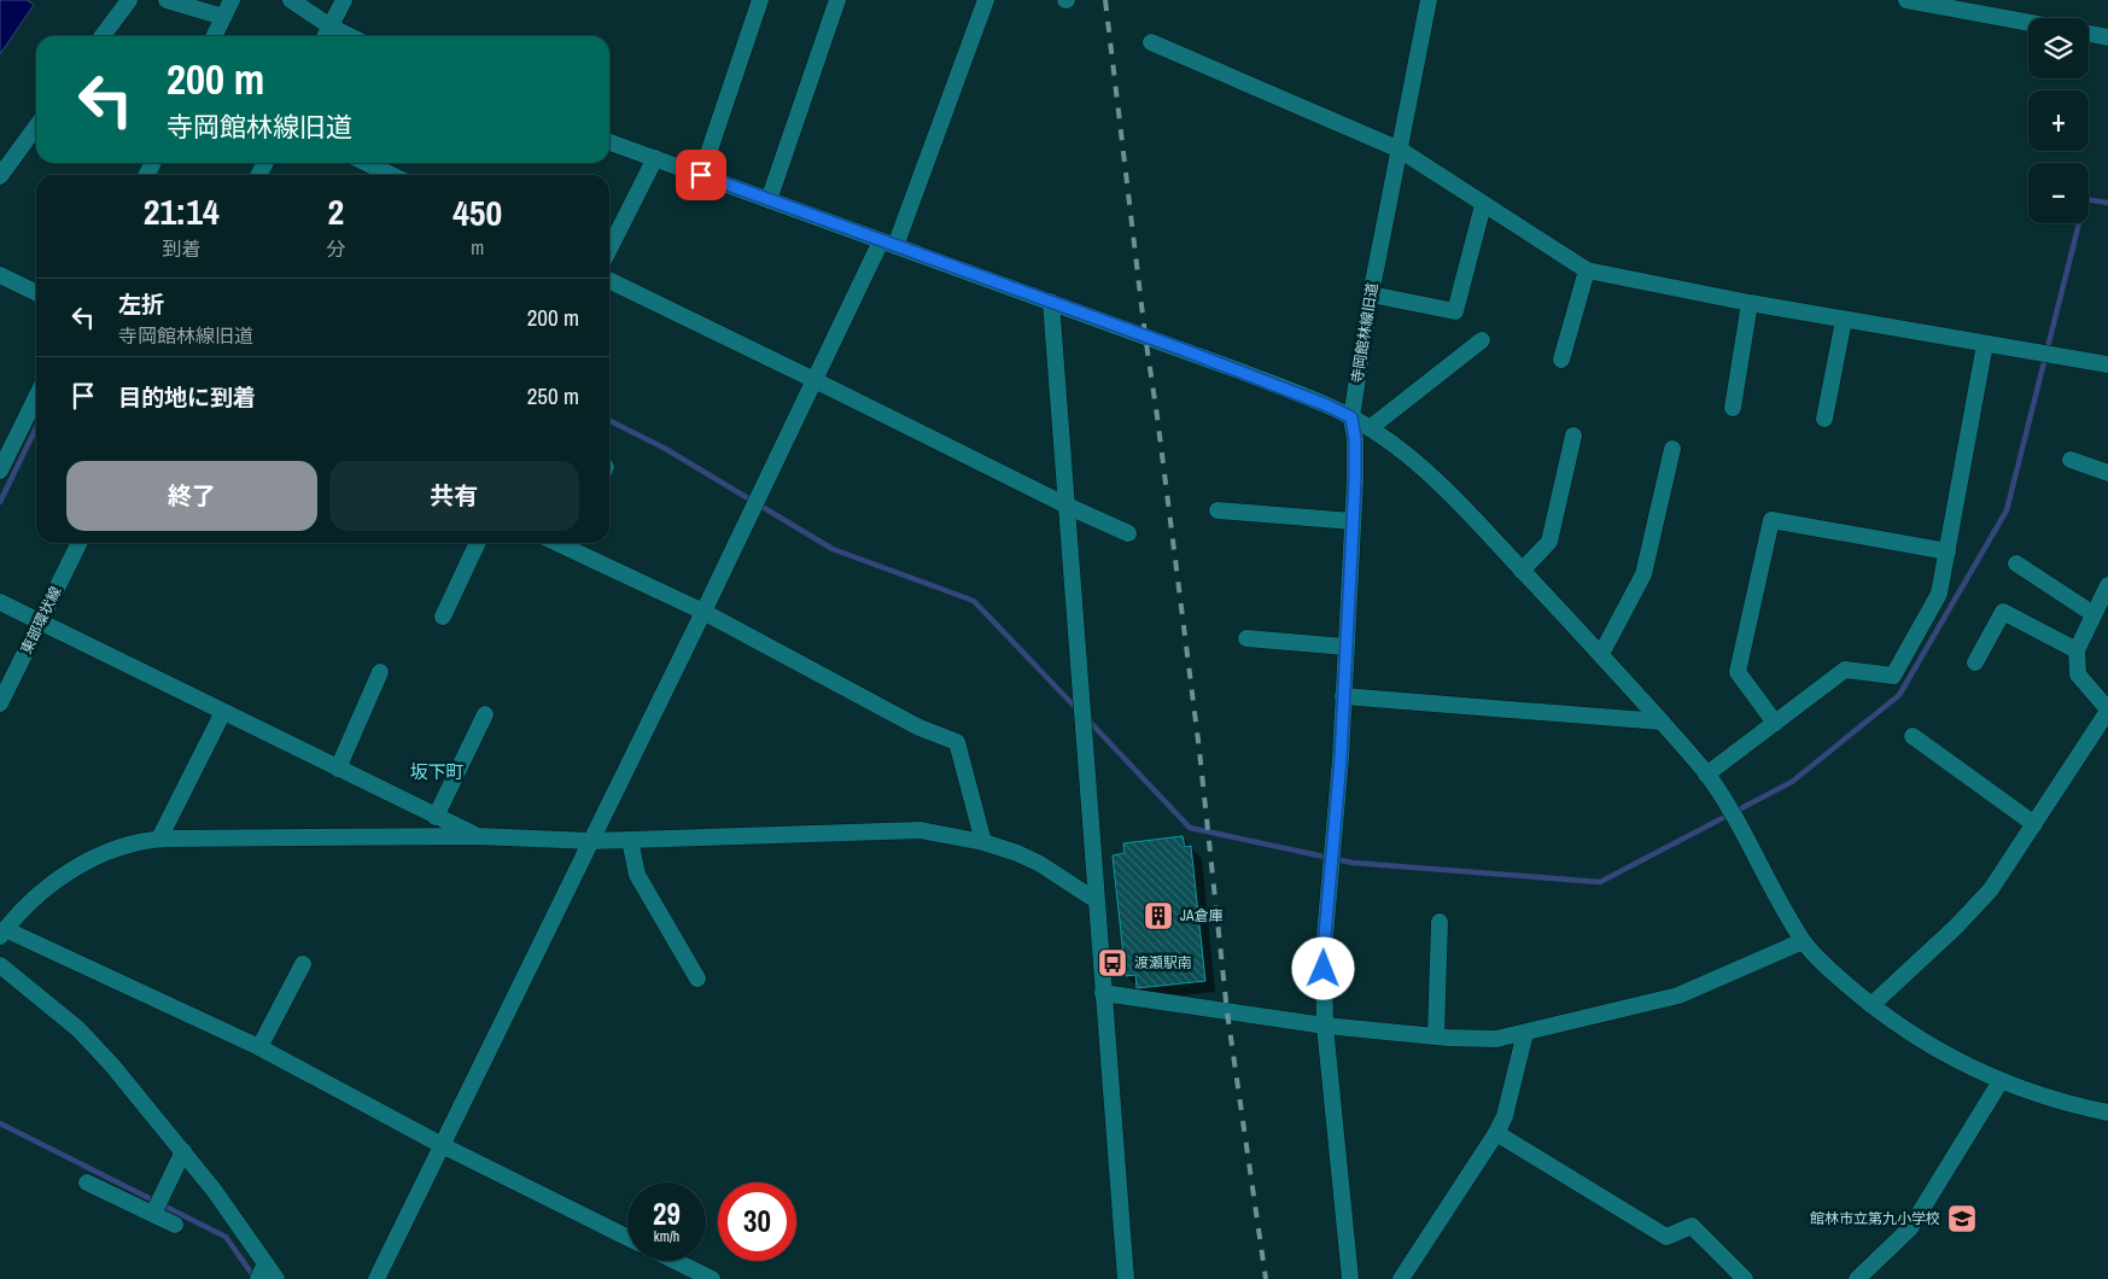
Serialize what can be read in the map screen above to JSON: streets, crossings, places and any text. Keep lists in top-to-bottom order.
{
  "streets": {
    "street": ["寺岡館林線旧道", "東部環状線"]
  },
  "districts": ["坂下町"],
  "places": {
    "building": ["JA倉庫"],
    "bus stop": ["渡瀬駅南"],
    "school or university": ["館林市立第九小学校"]
  },
  "page": {
    "map_buttons": ["+", "−"],
    "turn": ["200 m", "寺岡館林線旧道"],
    "eta": [
      "21:14",
      "到着",
      "2",
      "分",
      "450",
      "m"
    ],
    "list": [
      {
        "name": "左折",
        "note": "寺岡館林線旧道",
        "value": "200 m"
      },
      {
        "name": "目的地に到着",
        "value": "250 m"
      }
    ],
    "buttons": ["終了", "共有"],
    "speed": "29 km/h",
    "limit": "30"
  }
}
